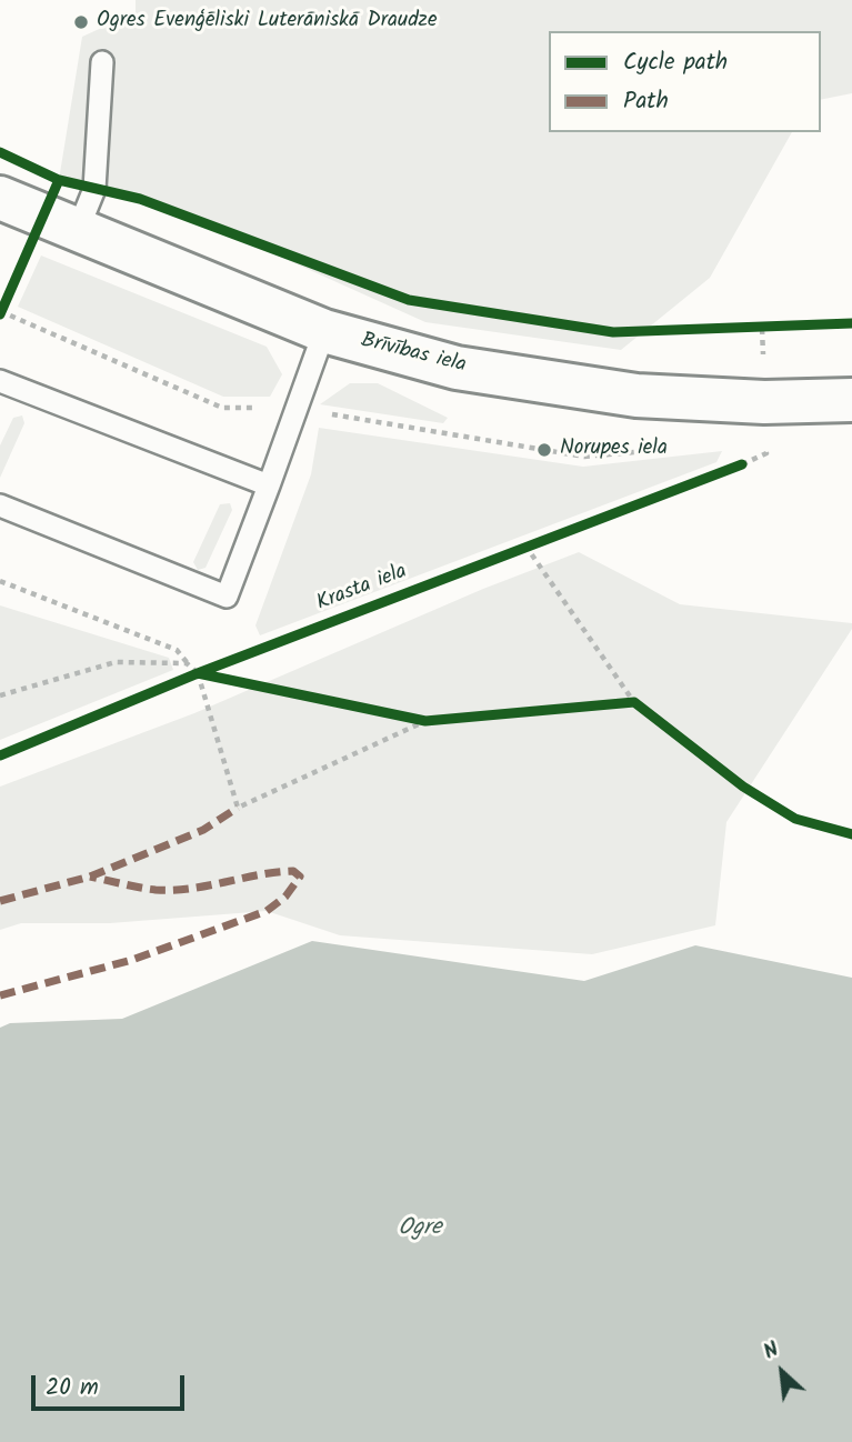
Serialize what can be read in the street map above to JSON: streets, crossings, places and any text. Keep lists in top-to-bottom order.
{
  "streets": {
    "main road": ["Brīvības iela"],
    "cycle path": ["Krasta iela"]
  },
  "water": ["Ogre"],
  "places": ["Ogres Evenģēliski Luterāniskā Draudze", "Norupes iela"],
  "legend": ["Cycle path", "Path"],
  "scale_bar": "20 m",
  "north": "top left"
}
